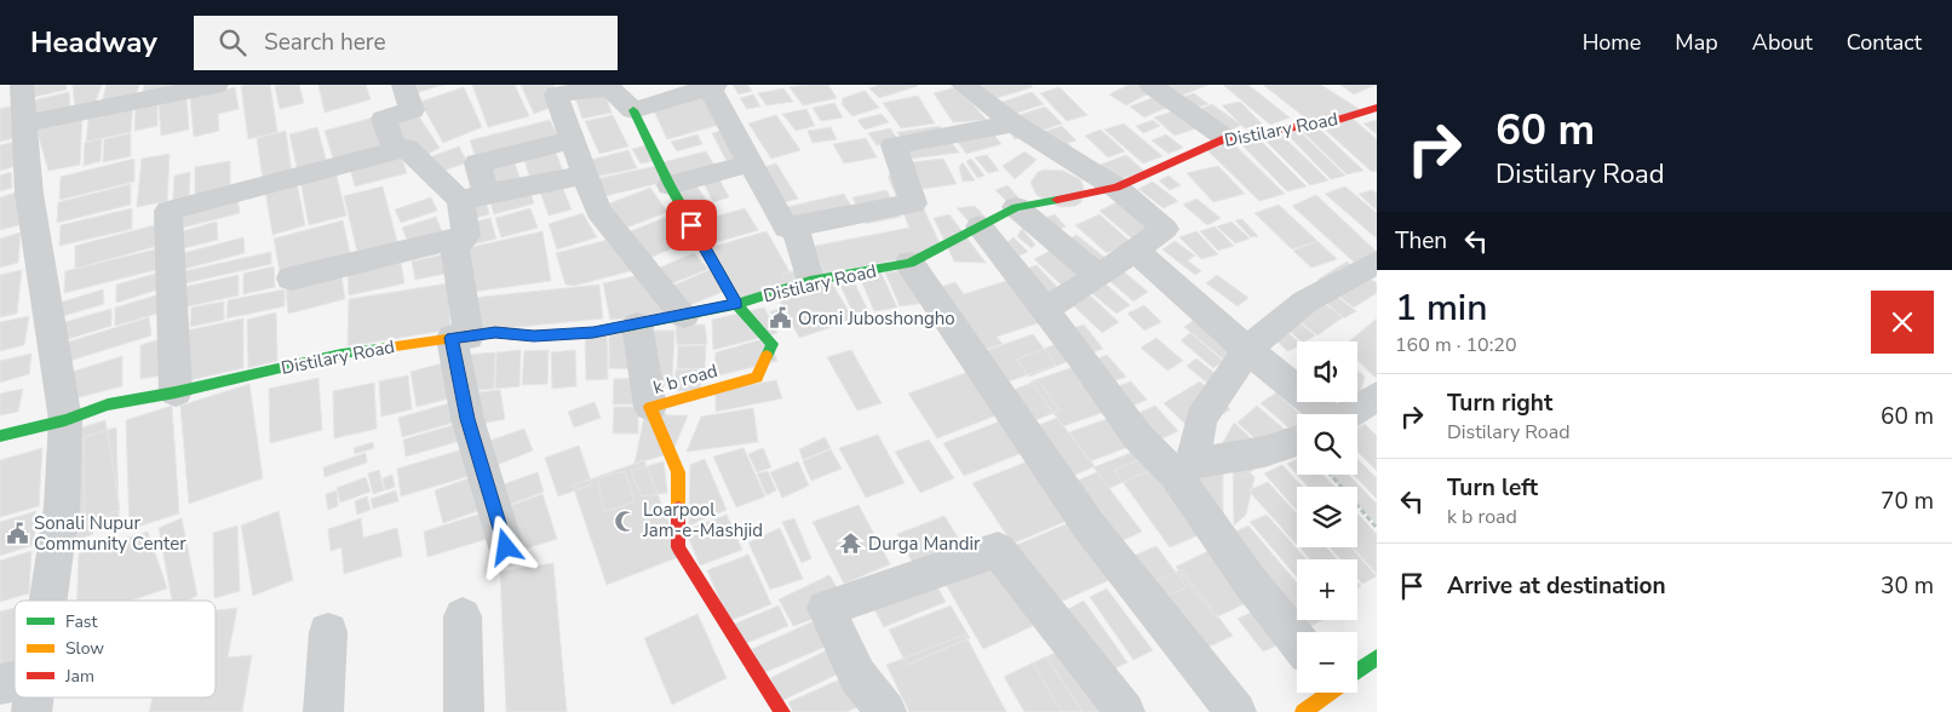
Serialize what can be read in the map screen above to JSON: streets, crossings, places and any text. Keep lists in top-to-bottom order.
{
  "streets": {
    "street": ["Distilary Road", "k b road"]
  },
  "crossings": [
    ["Distilary Road", "k b road"]
  ],
  "places": {
    "public building": ["Oroni Juboshongho", "Sonali Nupur Community Center"],
    "mosque": ["Loarpool Jam-e-Mashjid"],
    "temple": ["Durga Mandir"]
  },
  "legend": ["Fast", "Slow", "Jam"],
  "page": {
    "header": "Headway",
    "search": "Search here",
    "nav": [
      "Home",
      "Map",
      "About",
      "Contact"
    ],
    "turn": ["60 m", "Distilary Road"],
    "then": "Then",
    "heading": ["1 min", "160 m · 10:20"],
    "map_buttons": ["+", "−"],
    "list": [
      {
        "name": "Turn right",
        "note": "Distilary Road",
        "value": "60 m"
      },
      {
        "name": "Turn left",
        "note": "k b road",
        "value": "70 m"
      },
      {
        "name": "Arrive at destination",
        "value": "30 m"
      }
    ]
  }
}
